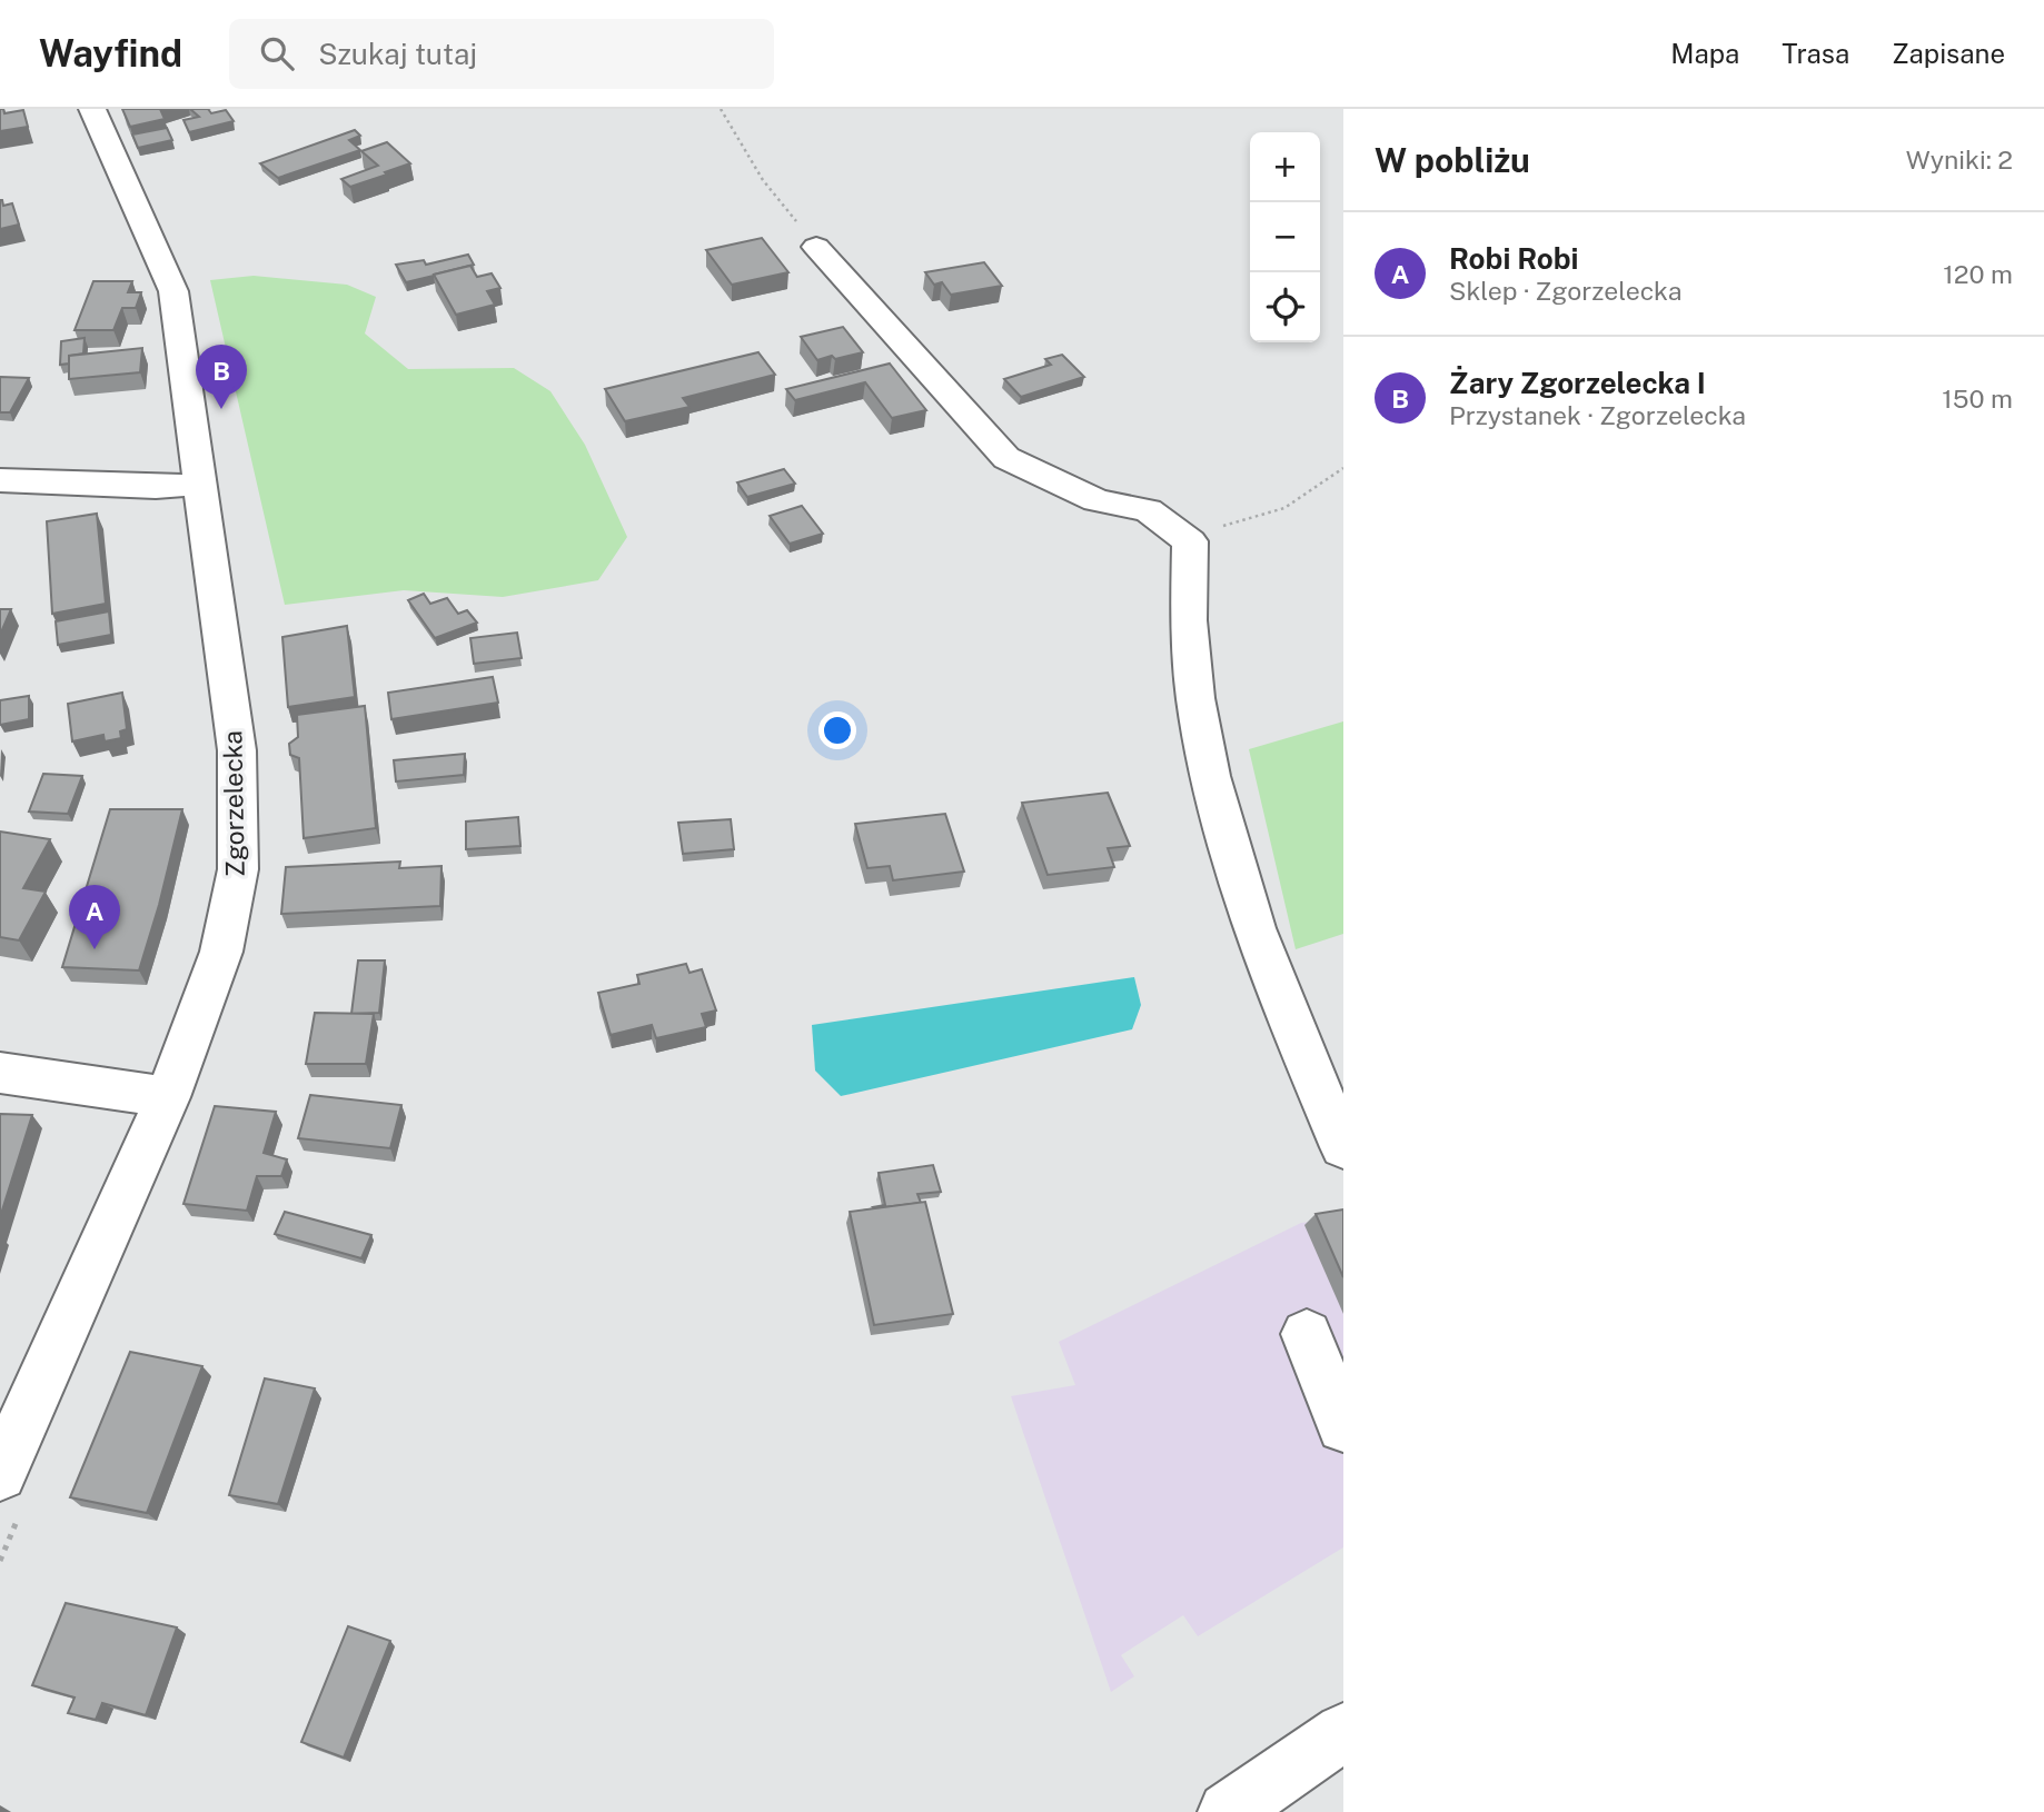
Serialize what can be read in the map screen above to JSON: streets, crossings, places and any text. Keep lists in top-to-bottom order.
{
  "streets": {
    "street": ["Zgorzelecka"]
  },
  "page": {
    "header": "Wayfind",
    "search": "Szukaj tutaj",
    "nav": ["Mapa", "Trasa", "Zapisane"],
    "heading": ["W pobliżu", "Wyniki: 2"],
    "map_buttons": ["+", "−"],
    "list": [
      {
        "mark": "A",
        "name": "Robi Robi",
        "note": "Sklep · Zgorzelecka",
        "value": "120 m"
      },
      {
        "mark": "B",
        "name": "Żary Zgorzelecka I",
        "note": "Przystanek · Zgorzelecka",
        "value": "150 m"
      }
    ],
    "pins": ["B", "A"]
  }
}
